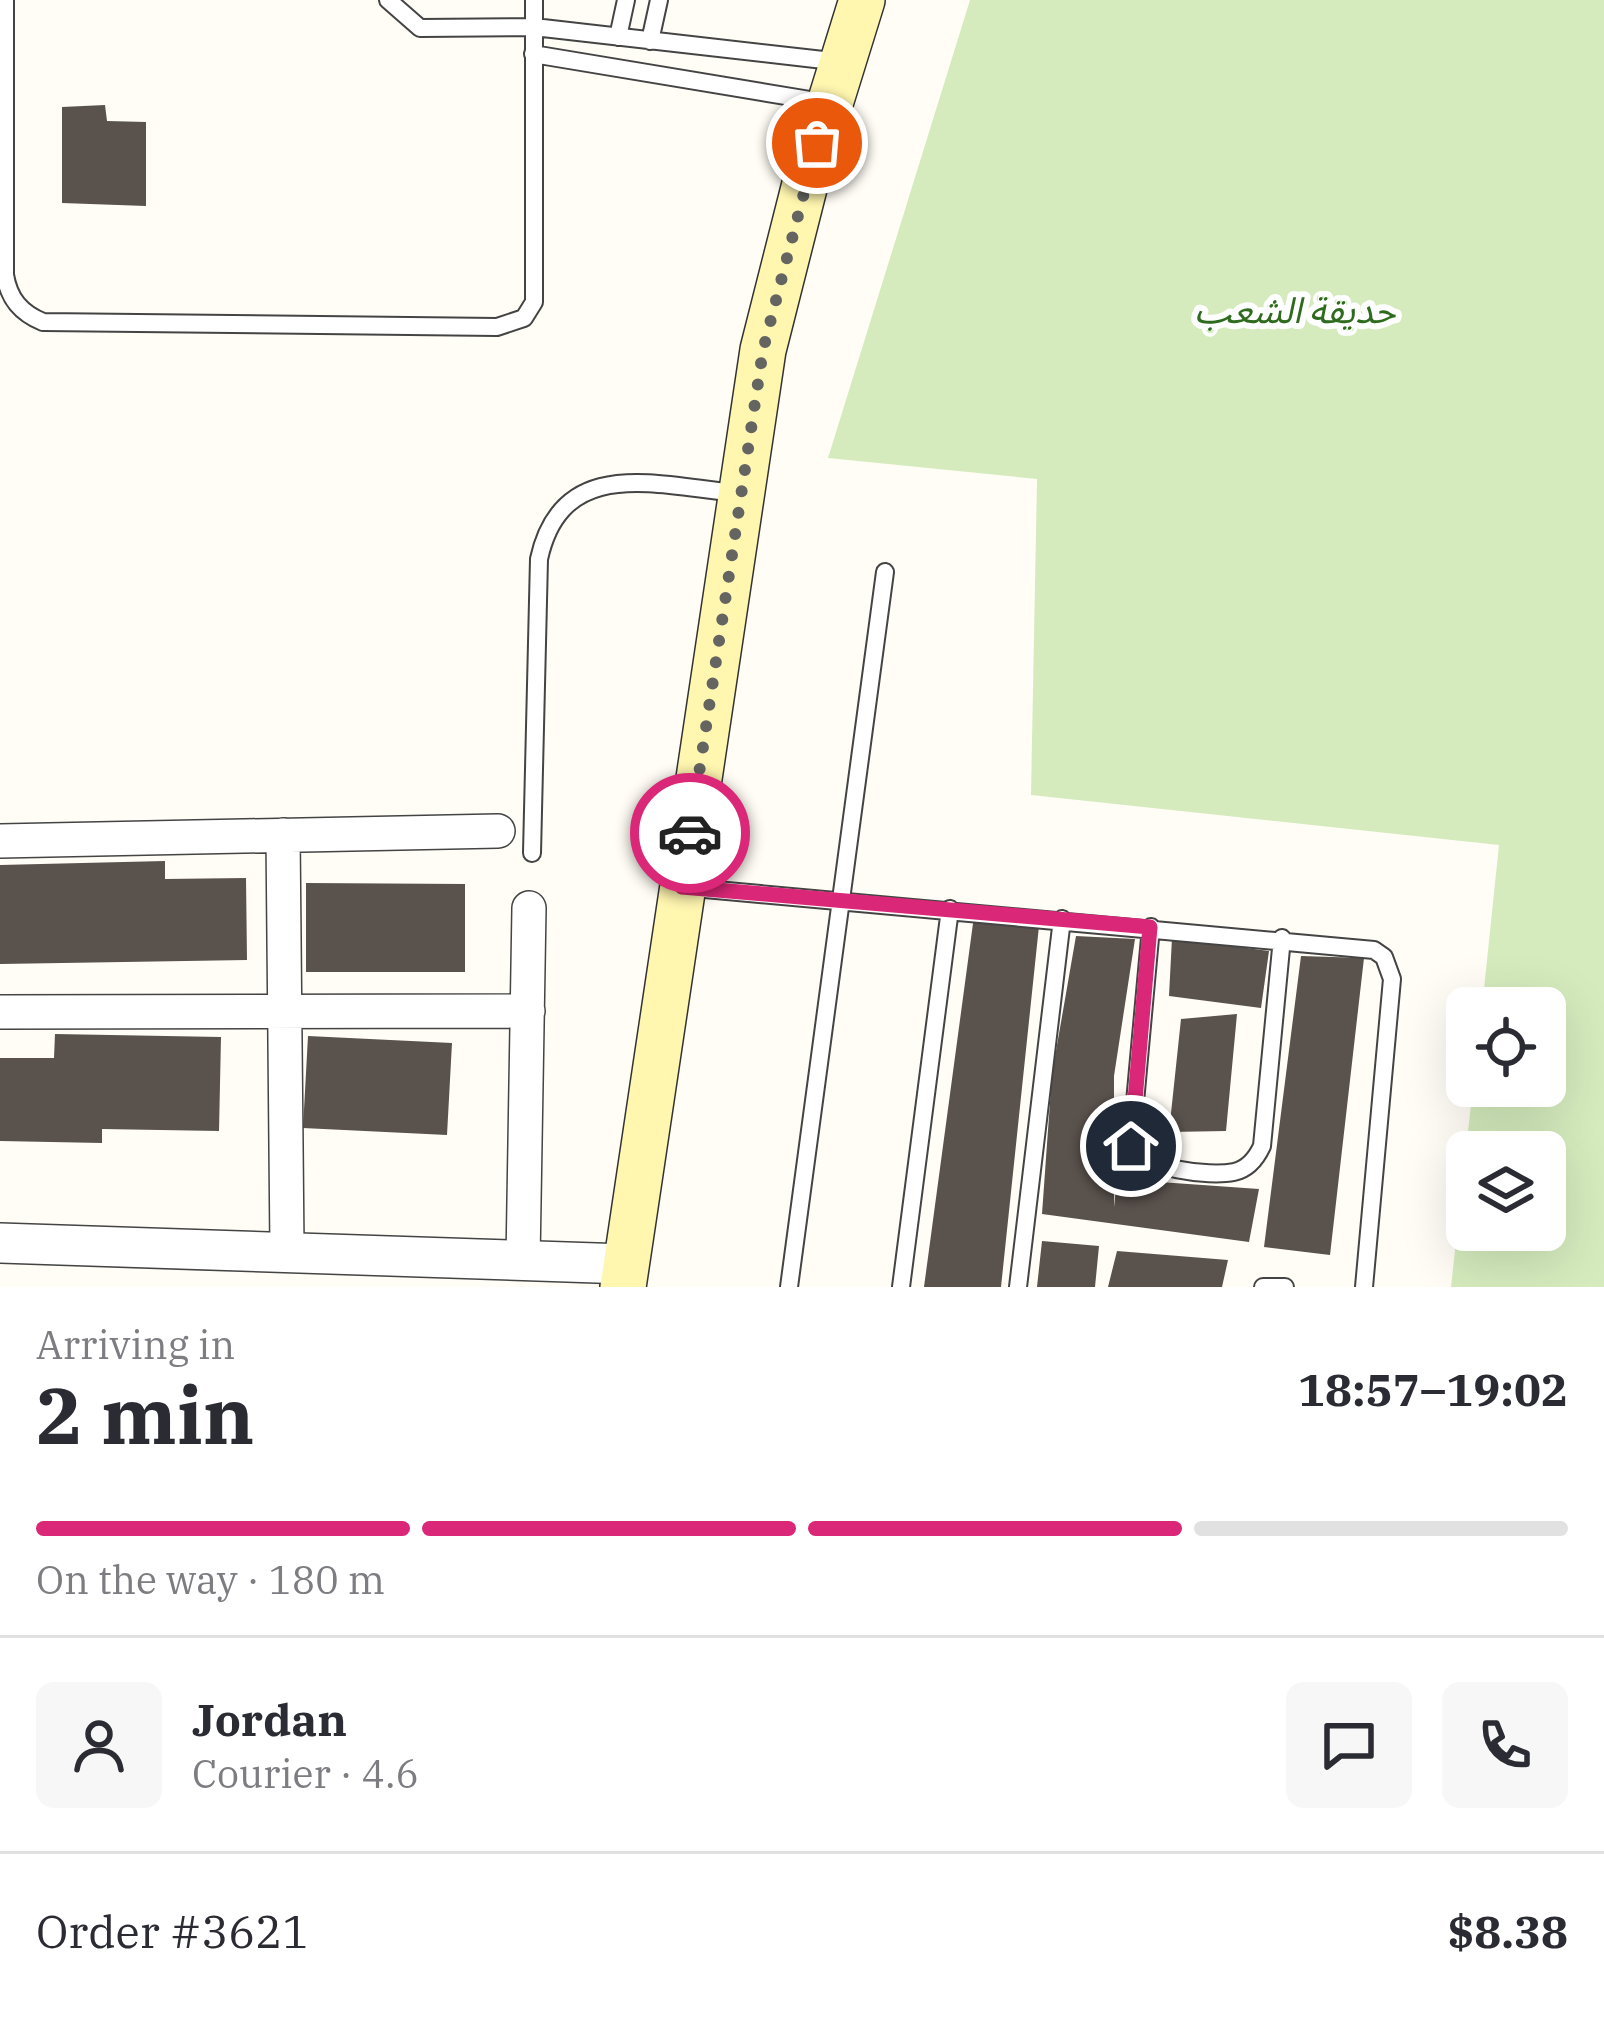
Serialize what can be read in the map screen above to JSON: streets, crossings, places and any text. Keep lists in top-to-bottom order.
{
  "parks": ["حديقة الشعب"],
  "page": {
    "heading": ["2 min", "Arriving in", "18:57–19:02"],
    "panel": [
      "Jordan",
      "Courier · 4.6",
      "Order #3621",
      "$8.38"
    ],
    "bar": "On the way · 180 m"
  }
}
